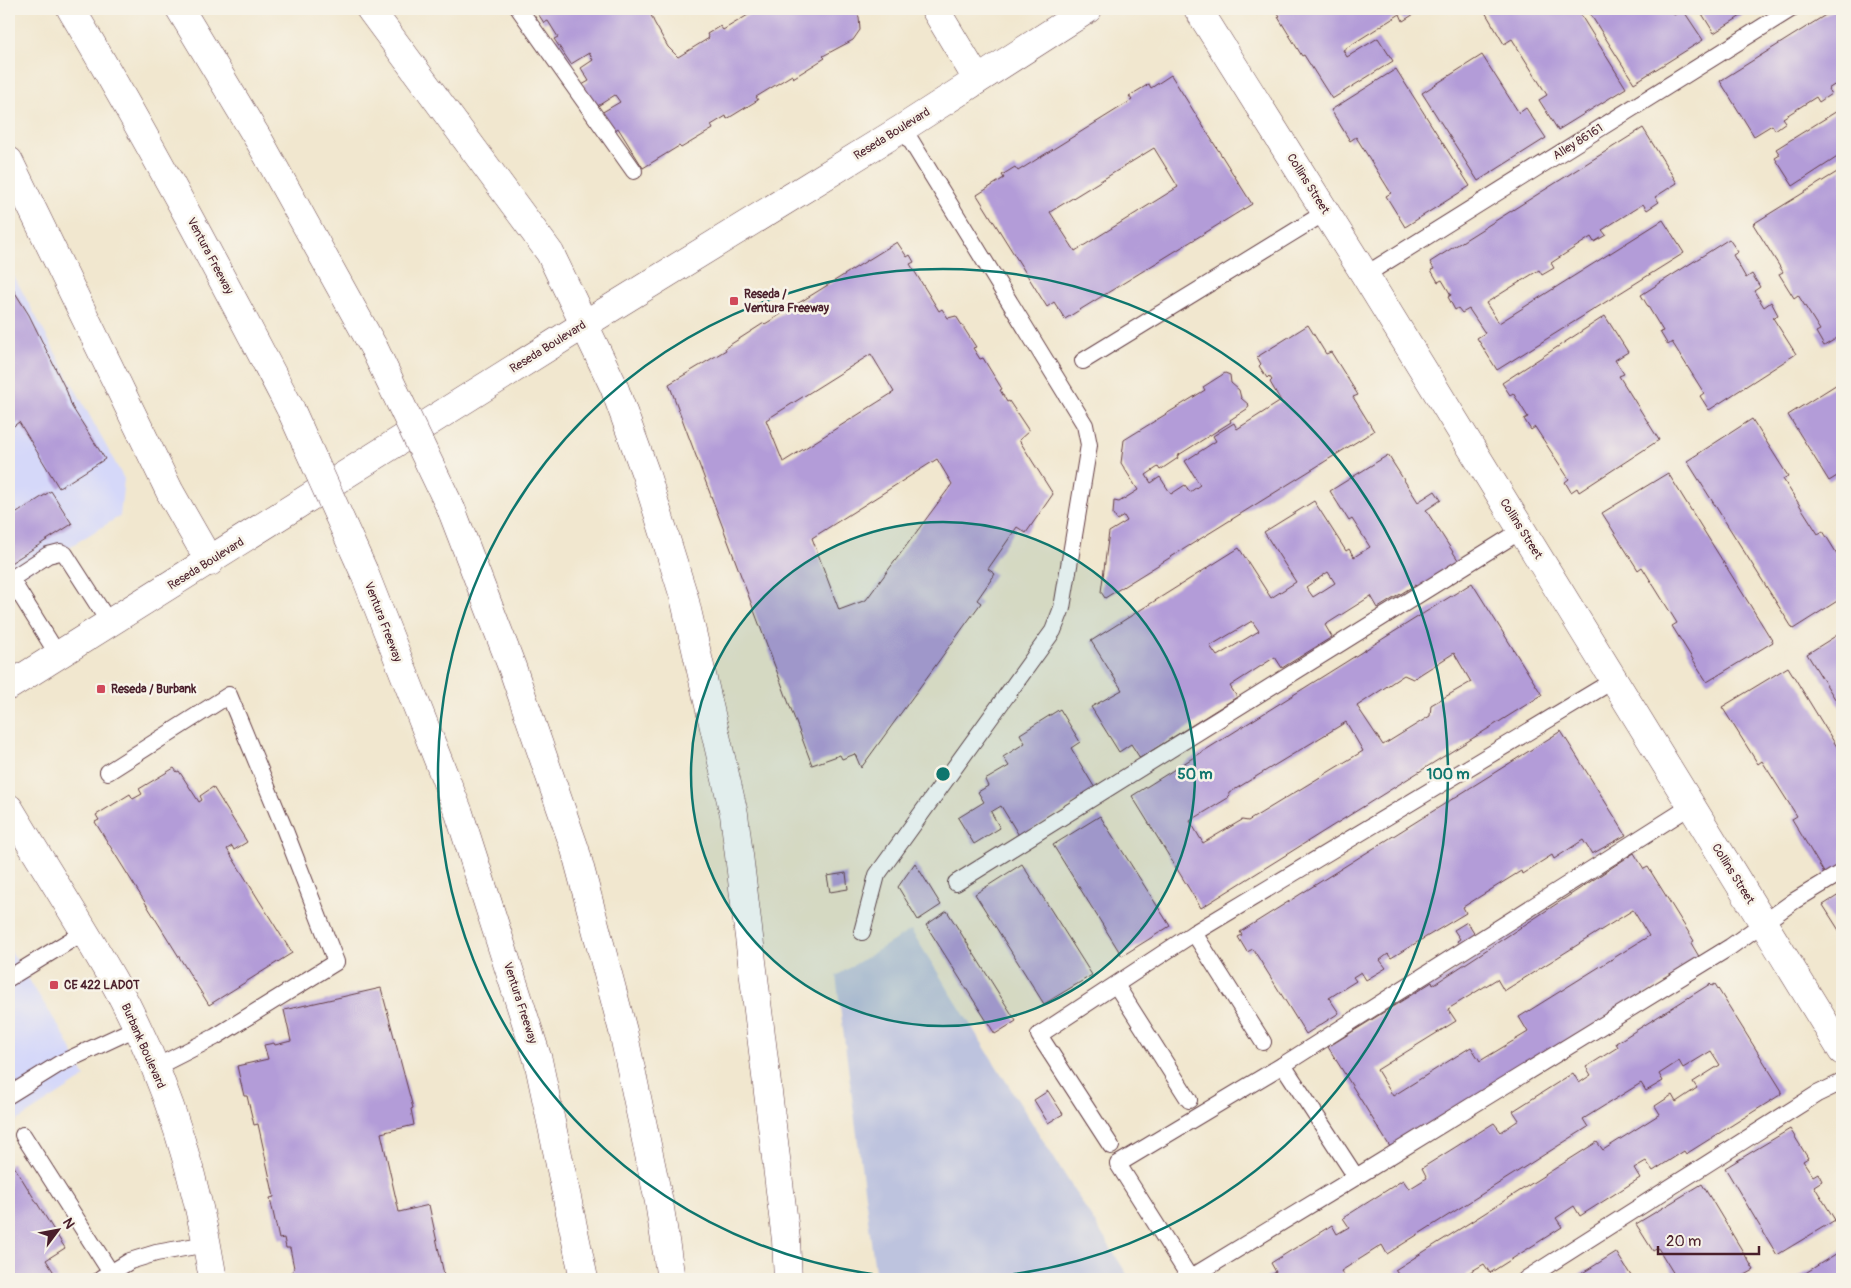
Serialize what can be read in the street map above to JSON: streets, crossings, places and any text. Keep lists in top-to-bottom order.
{
  "streets": {
    "main road": [
      "Reseda Boulevard",
      "Collins Street",
      "Ventura Freeway",
      "Burbank Boulevard"
    ],
    "lane": ["Alley 86161"]
  },
  "crossings": [
    ["Alley 86161", "Collins Street"]
  ],
  "places": {
    "transit": ["Reseda / Ventura Freeway", "Reseda / Burbank", "CE 422 LADOT"]
  },
  "scale_bar": "20 m",
  "north": "top right",
  "rings": ["50 m", "100 m"]
}
